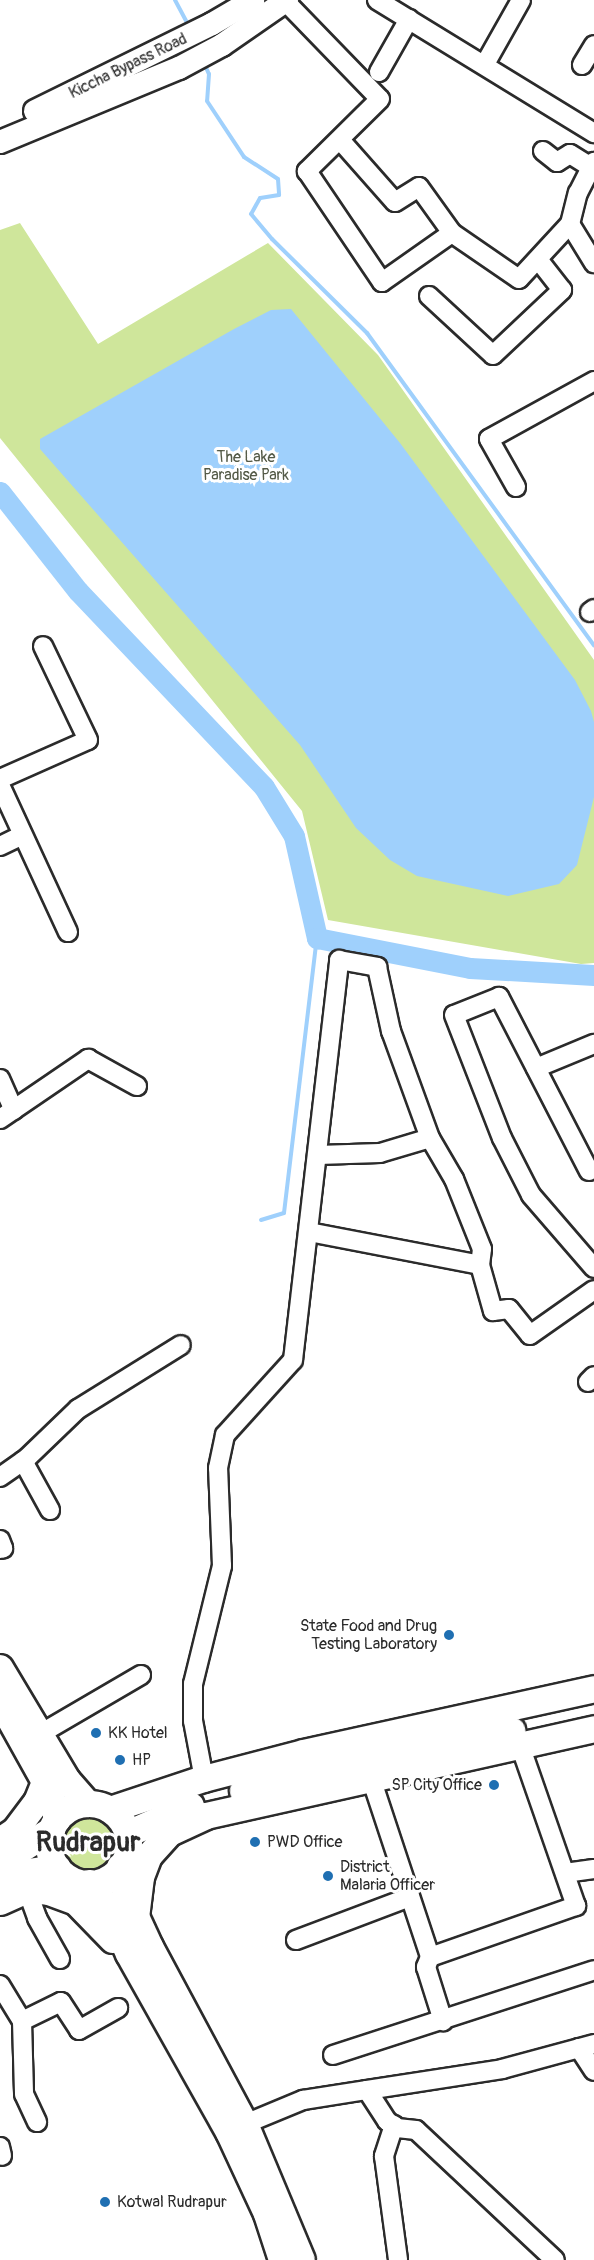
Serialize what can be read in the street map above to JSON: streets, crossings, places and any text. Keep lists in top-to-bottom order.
{
  "streets": {
    "main road": ["Kiccha Bypass Road"]
  },
  "districts": ["Rudrapur"],
  "parks": ["The Lake Paradise Park"],
  "places": [
    "State Food and Drug Testing Laboratory",
    "KK Hotel",
    "HP",
    "SP City Office",
    "PWD Office",
    "District Malaria Officer",
    "Kotwal Rudrapur"
  ]
}
